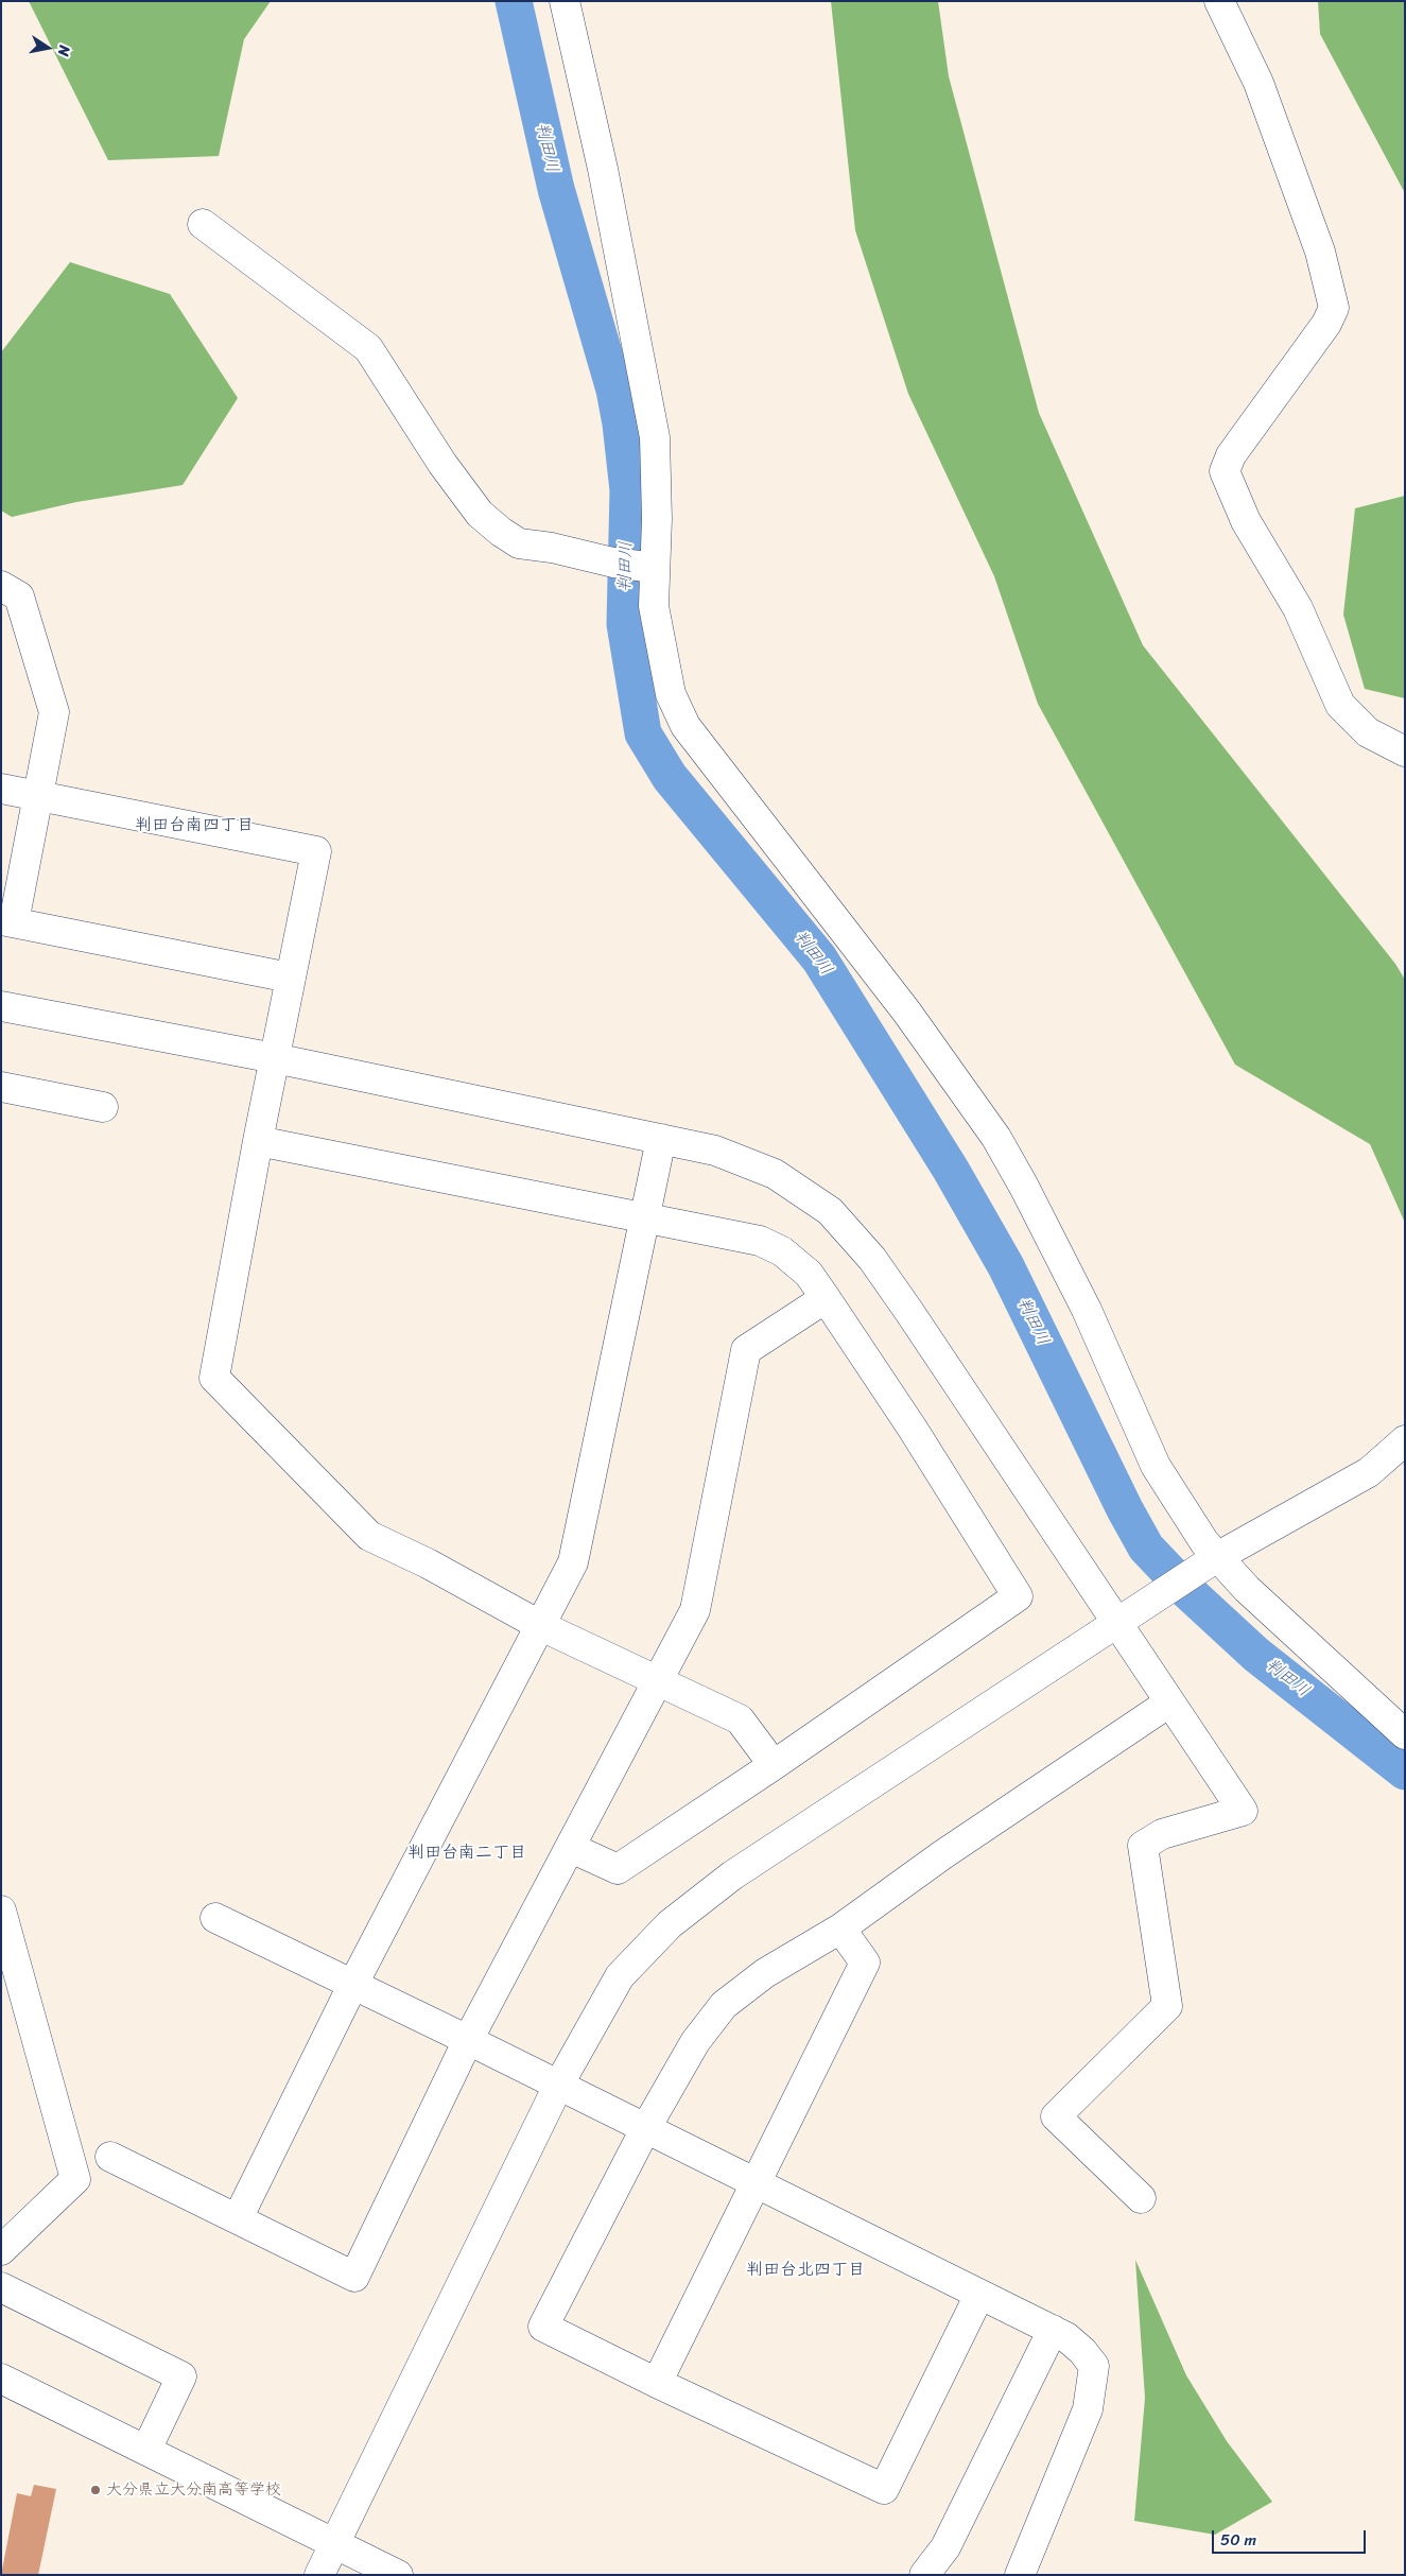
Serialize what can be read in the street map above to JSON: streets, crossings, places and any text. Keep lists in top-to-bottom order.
{
  "districts": ["判田台南四丁目", "判田台南二丁目", "判田台北四丁目"],
  "water": ["判田川"],
  "places": ["大分県立大分南高等学校"],
  "scale_bar": "50 m",
  "north": "right"
}
